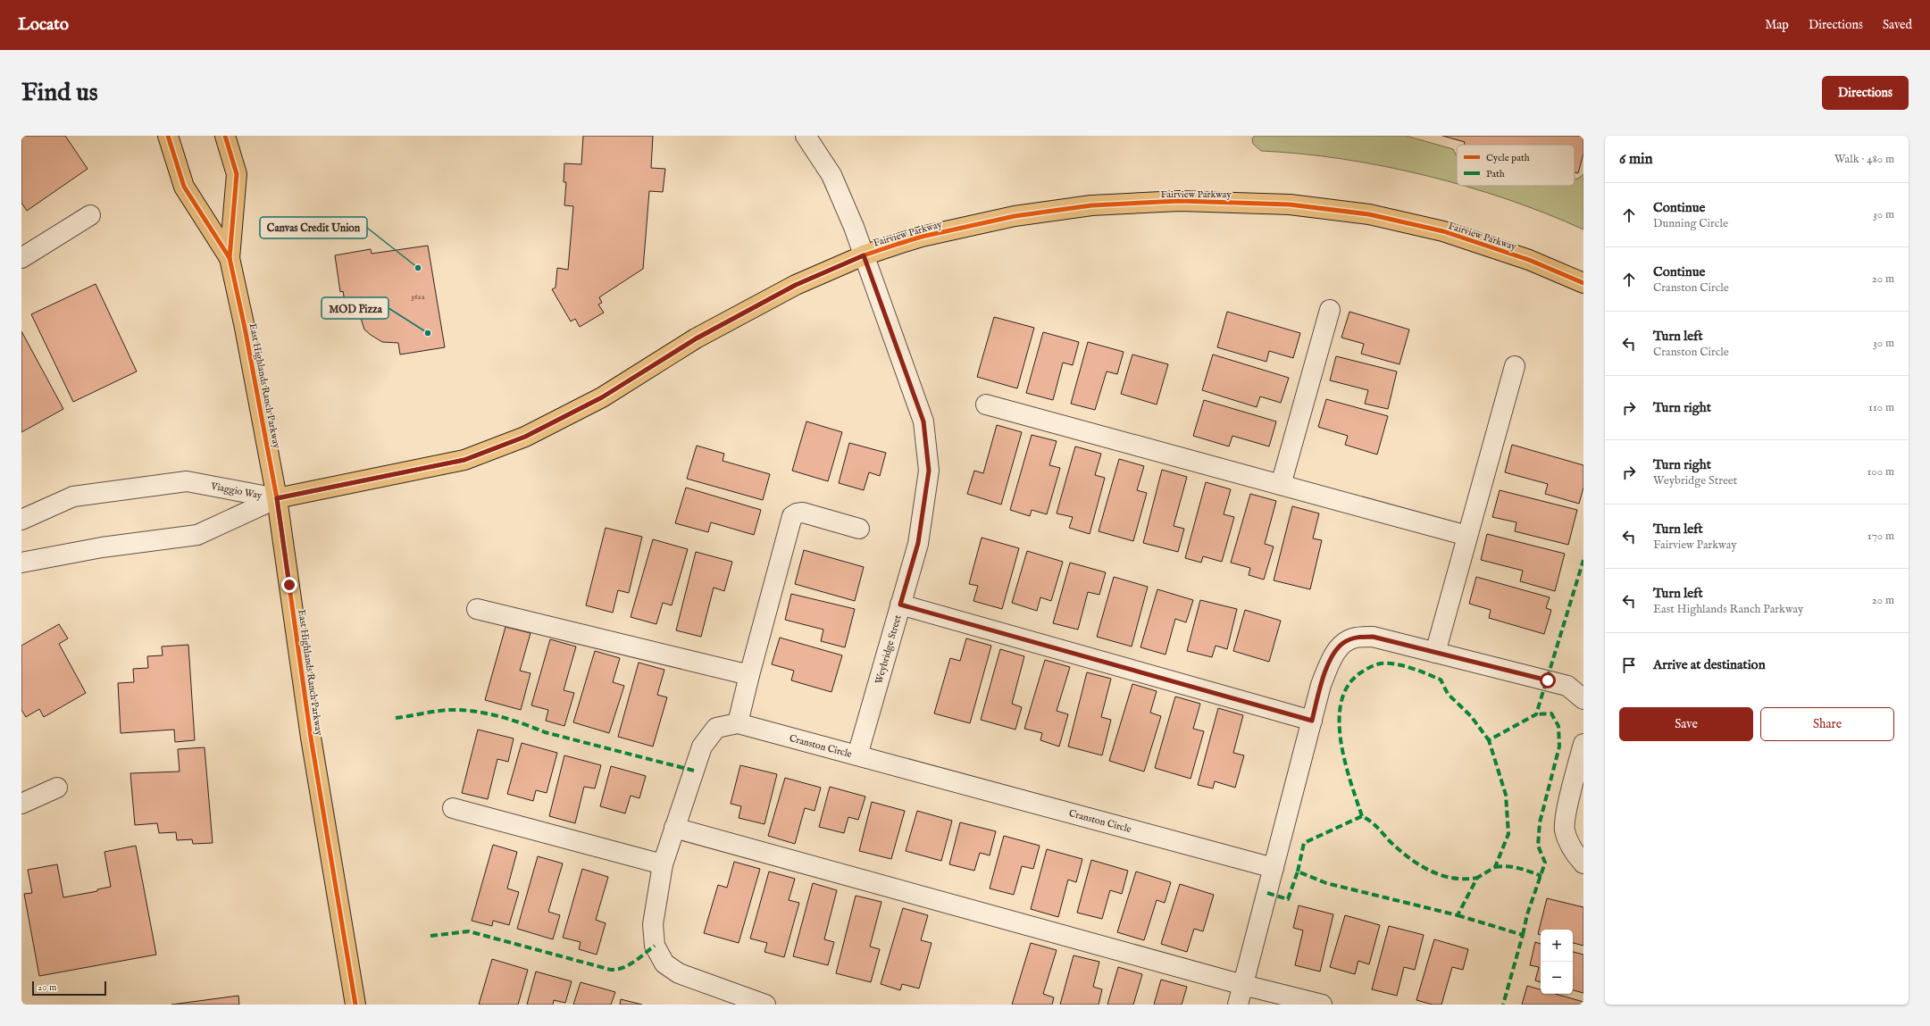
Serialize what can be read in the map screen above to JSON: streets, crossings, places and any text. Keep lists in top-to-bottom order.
{
  "streets": {
    "main road": ["Fairview Parkway", "East Highlands Ranch Parkway"],
    "street": ["Viaggio Way", "Weybridge Street", "Cranston Circle"]
  },
  "crossings": [
    ["Fairview Parkway", "East Highlands Ranch Parkway"],
    ["Fairview Parkway", "Viaggio Way"],
    ["Fairview Parkway", "Weybridge Street"],
    ["East Highlands Ranch Parkway", "Viaggio Way"],
    ["Weybridge Street", "Cranston Circle"]
  ],
  "places": ["Canvas Credit Union", "MOD Pizza"],
  "house_numbers": ["3622"],
  "legend": ["Cycle path", "Path"],
  "scale_bar": "20 m",
  "page": {
    "header": "Locato",
    "nav": ["Map", "Directions", "Saved"],
    "buttons": [
      "Directions",
      ["Save", "Share"]
    ],
    "title": "Find us",
    "heading": ["6 min", "Walk · 480 m"],
    "list": [
      ["Continue", "Dunning Circle", "30 m"],
      ["Continue", "Cranston Circle", "20 m"],
      ["Turn left", "Cranston Circle", "30 m"],
      ["Turn right", "110 m"],
      ["Turn right", "Weybridge Street", "100 m"],
      ["Turn left", "Fairview Parkway", "170 m"],
      ["Turn left", "East Highlands Ranch Parkway", "20 m"],
      "Arrive at destination"
    ],
    "map_buttons": ["+", "−"],
    "scale": "20 m"
  }
}
